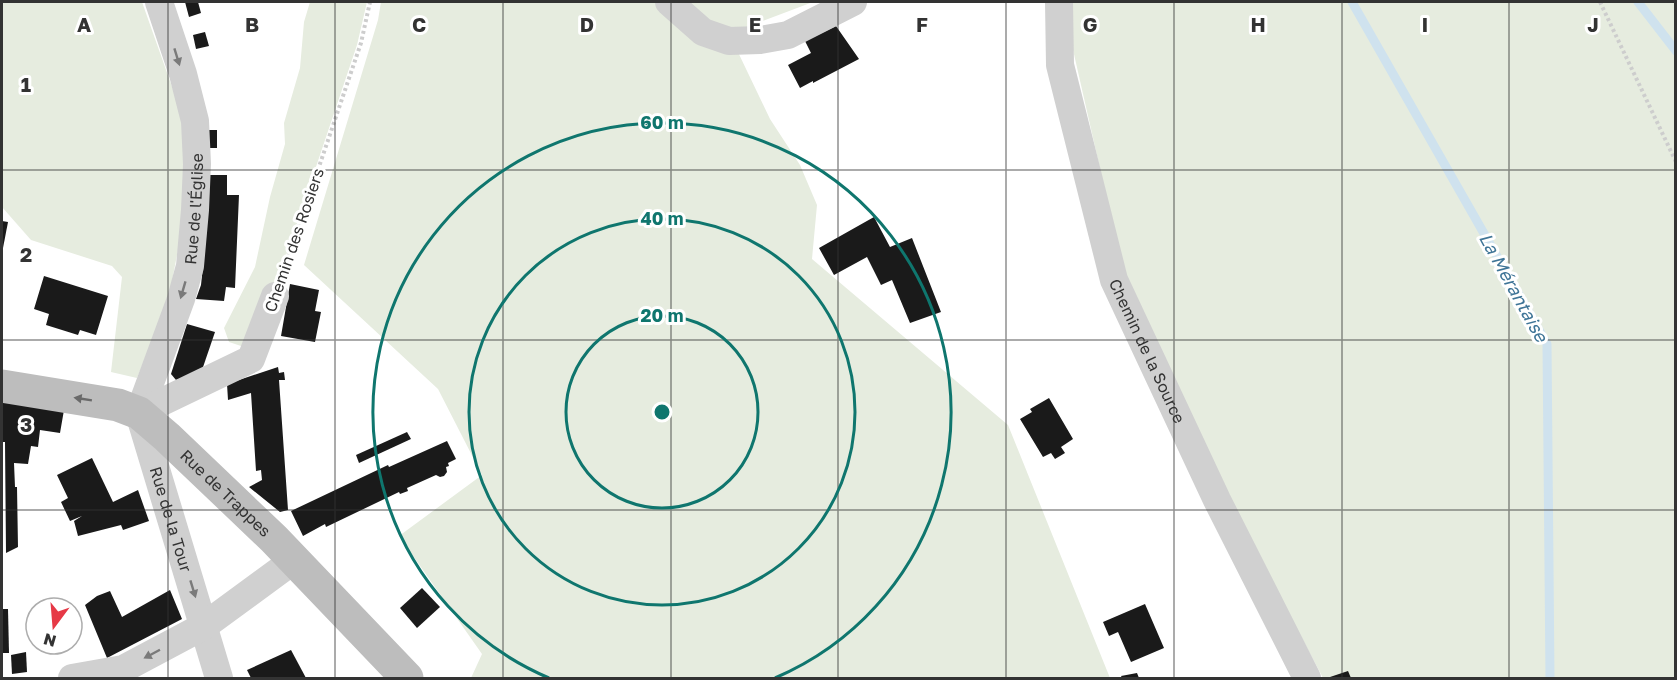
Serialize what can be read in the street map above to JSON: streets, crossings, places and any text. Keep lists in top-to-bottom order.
{
  "streets": {
    "street": [
      "Rue de l'Église",
      "Chemin des Rosiers",
      "Chemin de la Source",
      "Rue de Trappes",
      "Rue de la Tour"
    ]
  },
  "crossings": [
    ["Rue de l'Église", "Chemin des Rosiers"],
    ["Rue de l'Église", "Rue de Trappes"],
    ["Rue de l'Église", "Rue de la Tour"],
    ["Chemin des Rosiers", "Rue de Trappes"],
    ["Chemin des Rosiers", "Rue de la Tour"],
    ["Rue de Trappes", "Rue de la Tour"]
  ],
  "one_way": ["Rue de l'Église", "Rue de la Tour"],
  "water": ["La Mérantaise"],
  "north": "bottom",
  "grid": {
    "columns": [
      "A",
      "B",
      "C",
      "D",
      "E",
      "F",
      "G",
      "H",
      "I",
      "J"
    ],
    "rows": ["1", "2", "3"]
  },
  "rings": ["60 m", "40 m", "20 m"]
}
